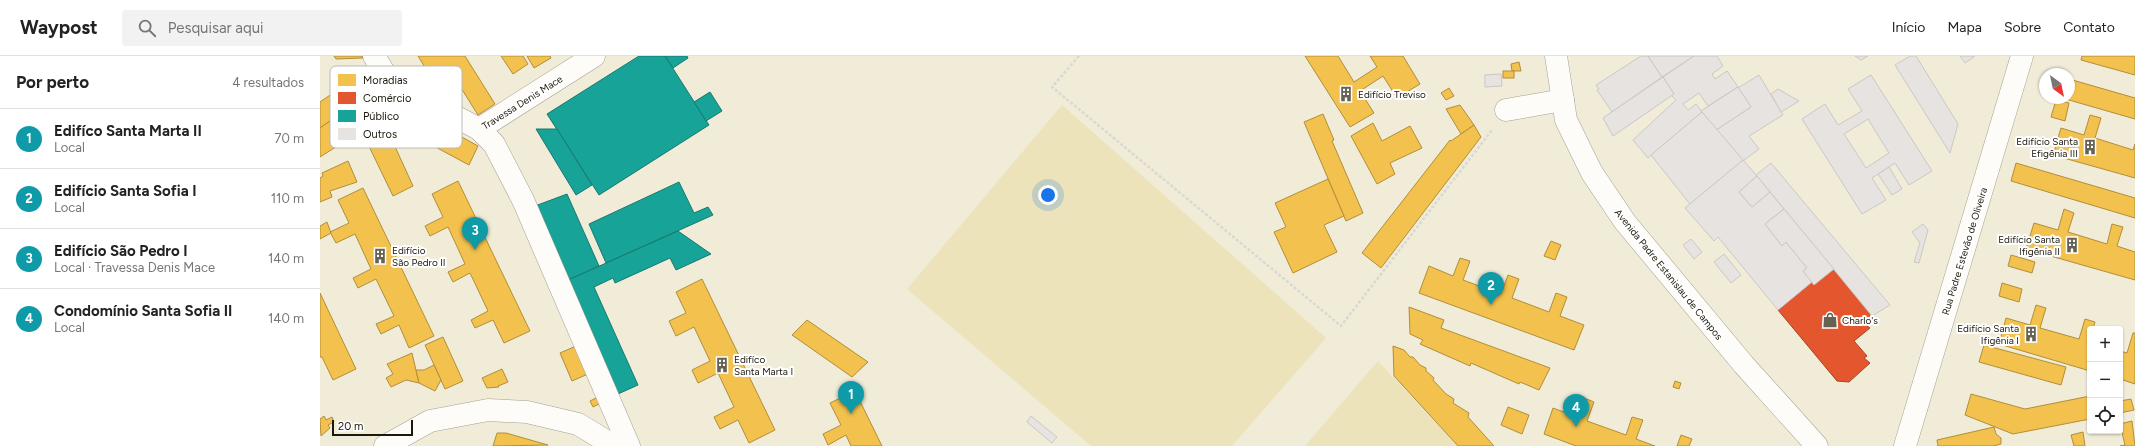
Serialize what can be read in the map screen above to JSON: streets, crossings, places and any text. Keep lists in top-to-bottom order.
{
  "streets": {
    "street": ["Travessa Denis Mace", "Rua Padre Estevão de Oliveira", "Avenida Padre Estanislau de Campos"]
  },
  "places": {
    "building": [
      "Edifício Treviso",
      "Edifício Santa Efigênia III",
      "Edifício Santa Ifigênia II",
      "Edifício São Pedro II",
      "Edifício Santa Ifigênia I",
      "Edifíco Santa Marta I"
    ],
    "shop": ["Charlo's"]
  },
  "legend": [
    "Moradias",
    "Comércio",
    "Público",
    "Outros"
  ],
  "scale_bar": "20 m",
  "north": "bottom right",
  "page": {
    "header": "Waypost",
    "search": "Pesquisar aqui",
    "nav": [
      "Início",
      "Mapa",
      "Sobre",
      "Contato"
    ],
    "heading": ["Por perto", "4 resultados"],
    "list": [
      {
        "mark": "1",
        "name": "Edifíco Santa Marta II",
        "note": "Local",
        "value": "70 m"
      },
      {
        "mark": "2",
        "name": "Edifício Santa Sofia I",
        "note": "Local",
        "value": "110 m"
      },
      {
        "mark": "3",
        "name": "Edifício São Pedro I",
        "note": "Local · Travessa Denis Mace",
        "value": "140 m"
      },
      {
        "mark": "4",
        "name": "Condomínio Santa Sofia II",
        "note": "Local",
        "value": "140 m"
      }
    ],
    "pins": [
      "3",
      "2",
      "1",
      "4"
    ],
    "map_buttons": ["+", "−"],
    "scale": "20 m"
  }
}
